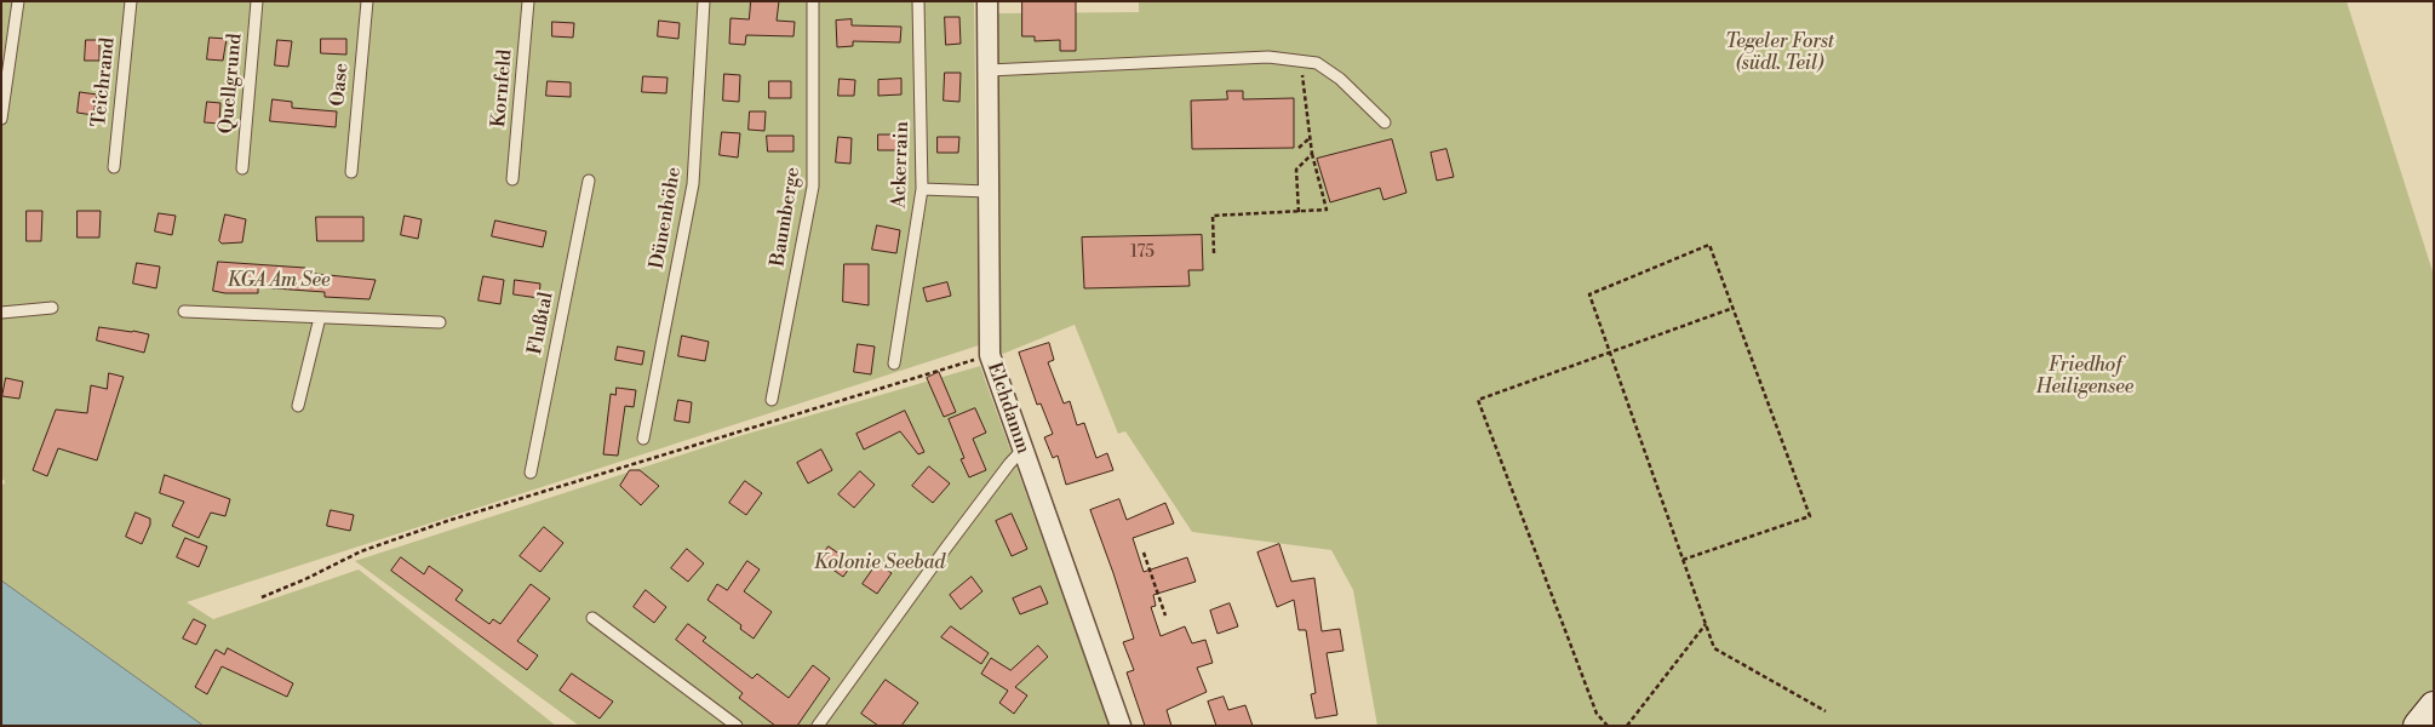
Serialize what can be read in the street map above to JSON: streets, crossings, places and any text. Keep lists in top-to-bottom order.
{
  "streets": {
    "street": ["Elchdamm"],
    "lane": [
      "Teichrand",
      "Quellgrund",
      "Oase",
      "Kornfeld",
      "Ackerrain",
      "Baumberge",
      "Dünenhöhe",
      "Flußtal"
    ]
  },
  "parks": [
    "Tegeler Forst (südl. Teil)",
    "KGA Am See",
    "Friedhof Heiligensee",
    "Kolonie Seebad"
  ],
  "house_numbers": ["175"]
}
